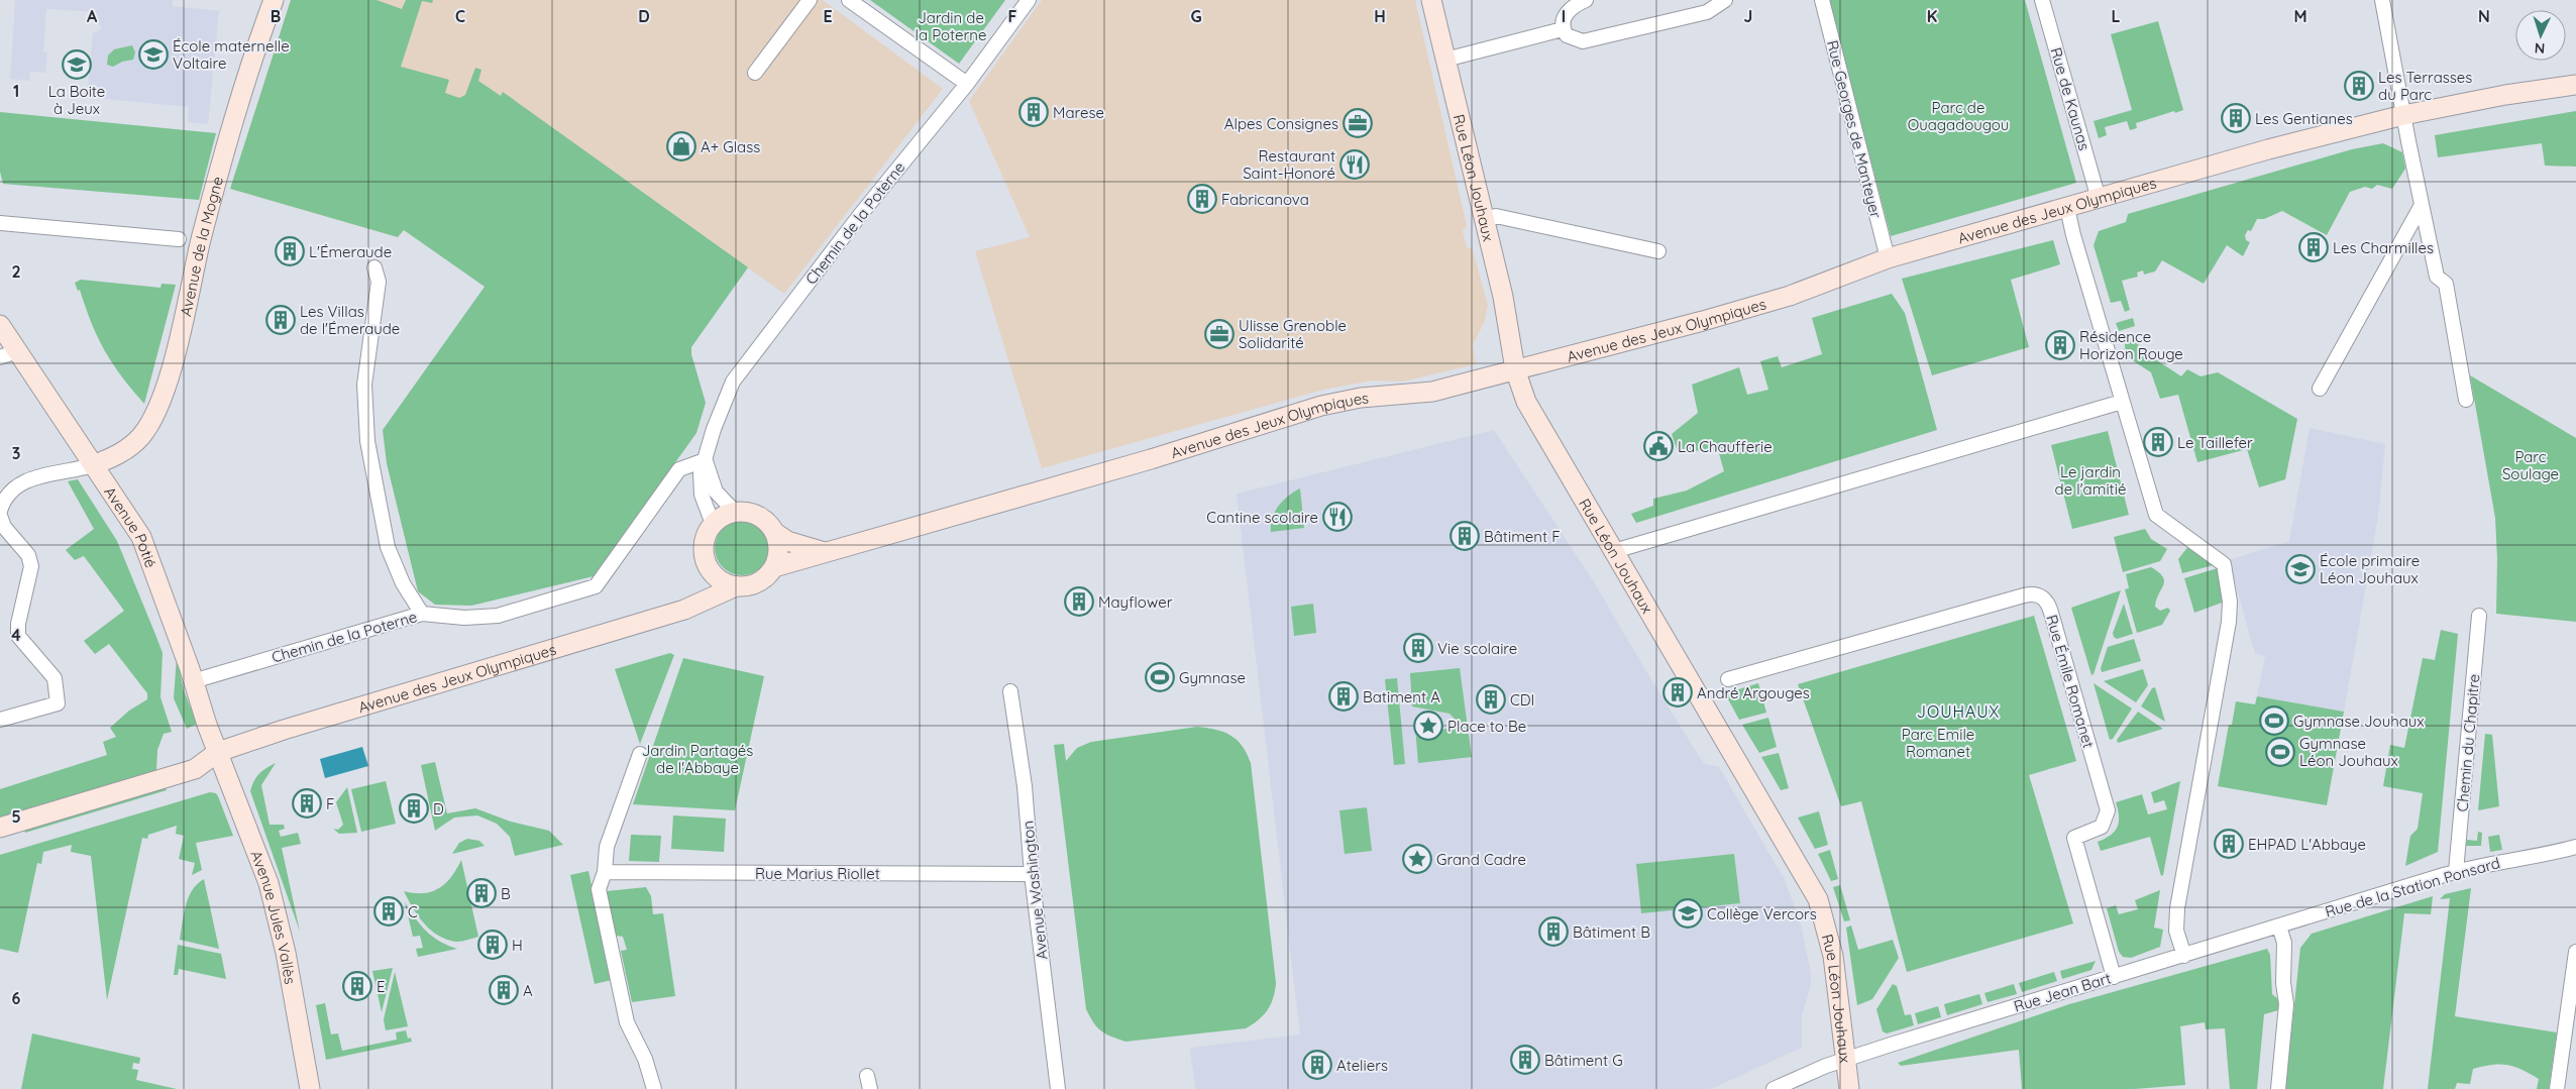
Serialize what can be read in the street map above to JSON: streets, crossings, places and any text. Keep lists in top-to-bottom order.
{
  "streets": {
    "main road": [
      "Rue Léon Jouhaux",
      "Avenue des Jeux Olympiques",
      "Avenue de la Mogne",
      "Avenue Potié",
      "Avenue Jules Vallès"
    ],
    "street": [
      "Rue de Kaunas",
      "Rue Georges de Manteyer",
      "Chemin de la Poterne",
      "Rue Émile Romanet",
      "Chemin du Chapitre",
      "Rue Marius Riollet",
      "Rue de la Station Ponsard",
      "Avenue Washington",
      "Rue Jean Bart"
    ]
  },
  "crossings": [
    ["Rue de Kaunas", "Avenue des Jeux Olympiques"],
    ["Rue Georges de Manteyer", "Avenue des Jeux Olympiques"],
    ["Rue Léon Jouhaux", "Avenue des Jeux Olympiques"],
    ["Rue Léon Jouhaux", "Rue Jean Bart"],
    ["Avenue des Jeux Olympiques", "Chemin de la Poterne"],
    ["Avenue des Jeux Olympiques", "Avenue Potié"],
    ["Avenue des Jeux Olympiques", "Avenue Jules Vallès"],
    ["Chemin de la Poterne", "Avenue Potié"],
    ["Avenue de la Mogne", "Avenue Potié"],
    ["Avenue Potié", "Avenue Jules Vallès"],
    ["Rue Émile Romanet", "Rue Jean Bart"],
    ["Chemin du Chapitre", "Rue de la Station Ponsard"],
    ["Rue Marius Riollet", "Avenue Washington"],
    ["Rue de la Station Ponsard", "Rue Jean Bart"]
  ],
  "districts": ["JOUHAUX"],
  "parks": [
    "Jardin de la Poterne",
    "Parc de Ouagadougou",
    "Parc Soulage",
    "Le jardin de l'amitié",
    "Parc Emile Romanet",
    "Jardin Partagés de l'Abbaye"
  ],
  "places": {
    "school or university": [
      "École maternelle Voltaire",
      "La Boite à Jeux",
      "École primaire Léon Jouhaux",
      "Collège Vercors"
    ],
    "building": [
      "Les Terrasses du Parc",
      "Marese",
      "Les Gentianes",
      "Fabricanova",
      "Les Charmilles",
      "L'Émeraude",
      "Les Villas de l'Émeraude",
      "Résidence Horizon Rouge",
      "Le Taillefer",
      "Bâtiment F",
      "Mayflower",
      "Vie scolaire",
      "André Argouges",
      "Batiment A",
      "CDI",
      "F",
      "D",
      "EHPAD L'Abbaye",
      "B",
      "C",
      "Bâtiment B",
      "H",
      "E",
      "A",
      "Bâtiment G",
      "Ateliers"
    ],
    "office": ["Alpes Consignes", "Ulisse Grenoble Solidarité"],
    "shop": ["A+ Glass"],
    "restaurant": ["Restaurant Saint-Honoré", "Cantine scolaire"],
    "public building": ["La Chaufferie"],
    "sports": ["Gymnase", "Gymnase Jouhaux", "Gymnase Léon Jouhaux"],
    "place": ["Place to Be", "Grand Cadre"]
  },
  "north": "bottom",
  "grid": {
    "columns": [
      "A",
      "B",
      "C",
      "D",
      "E",
      "F",
      "G",
      "H",
      "I",
      "J",
      "K",
      "L",
      "M",
      "N"
    ],
    "rows": [
      "1",
      "2",
      "3",
      "4",
      "5",
      "6"
    ]
  }
}
